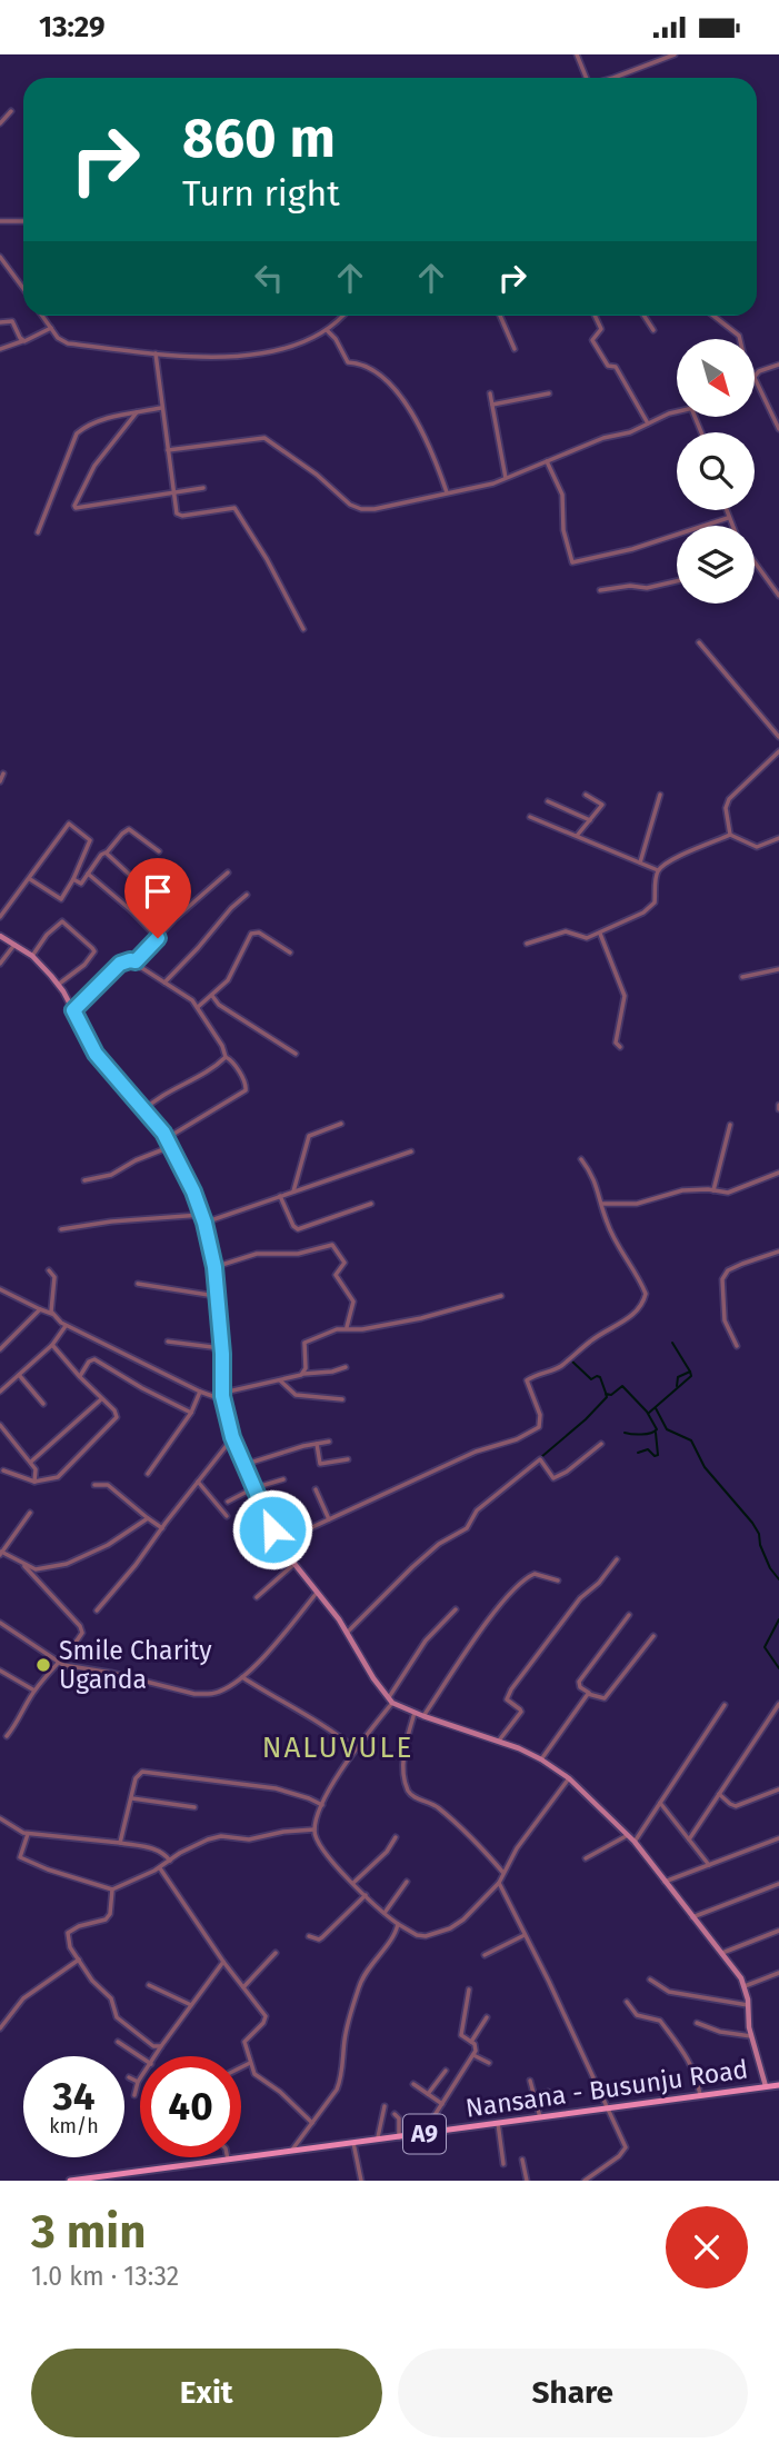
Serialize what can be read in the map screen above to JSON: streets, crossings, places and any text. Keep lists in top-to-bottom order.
{
  "streets": {
    "main road": ["Nansana - Busunju Road", "A9"]
  },
  "districts": ["NALUVULE"],
  "places": ["Smile Charity Uganda"],
  "north": "bottom right",
  "page": {
    "status": "13:29",
    "turn": ["860 m", "Turn right"],
    "speed": "34 km/h",
    "limit": "40",
    "heading": ["3 min", "1.0 km · 13:32"],
    "buttons": ["Exit", "Share"]
  }
}
